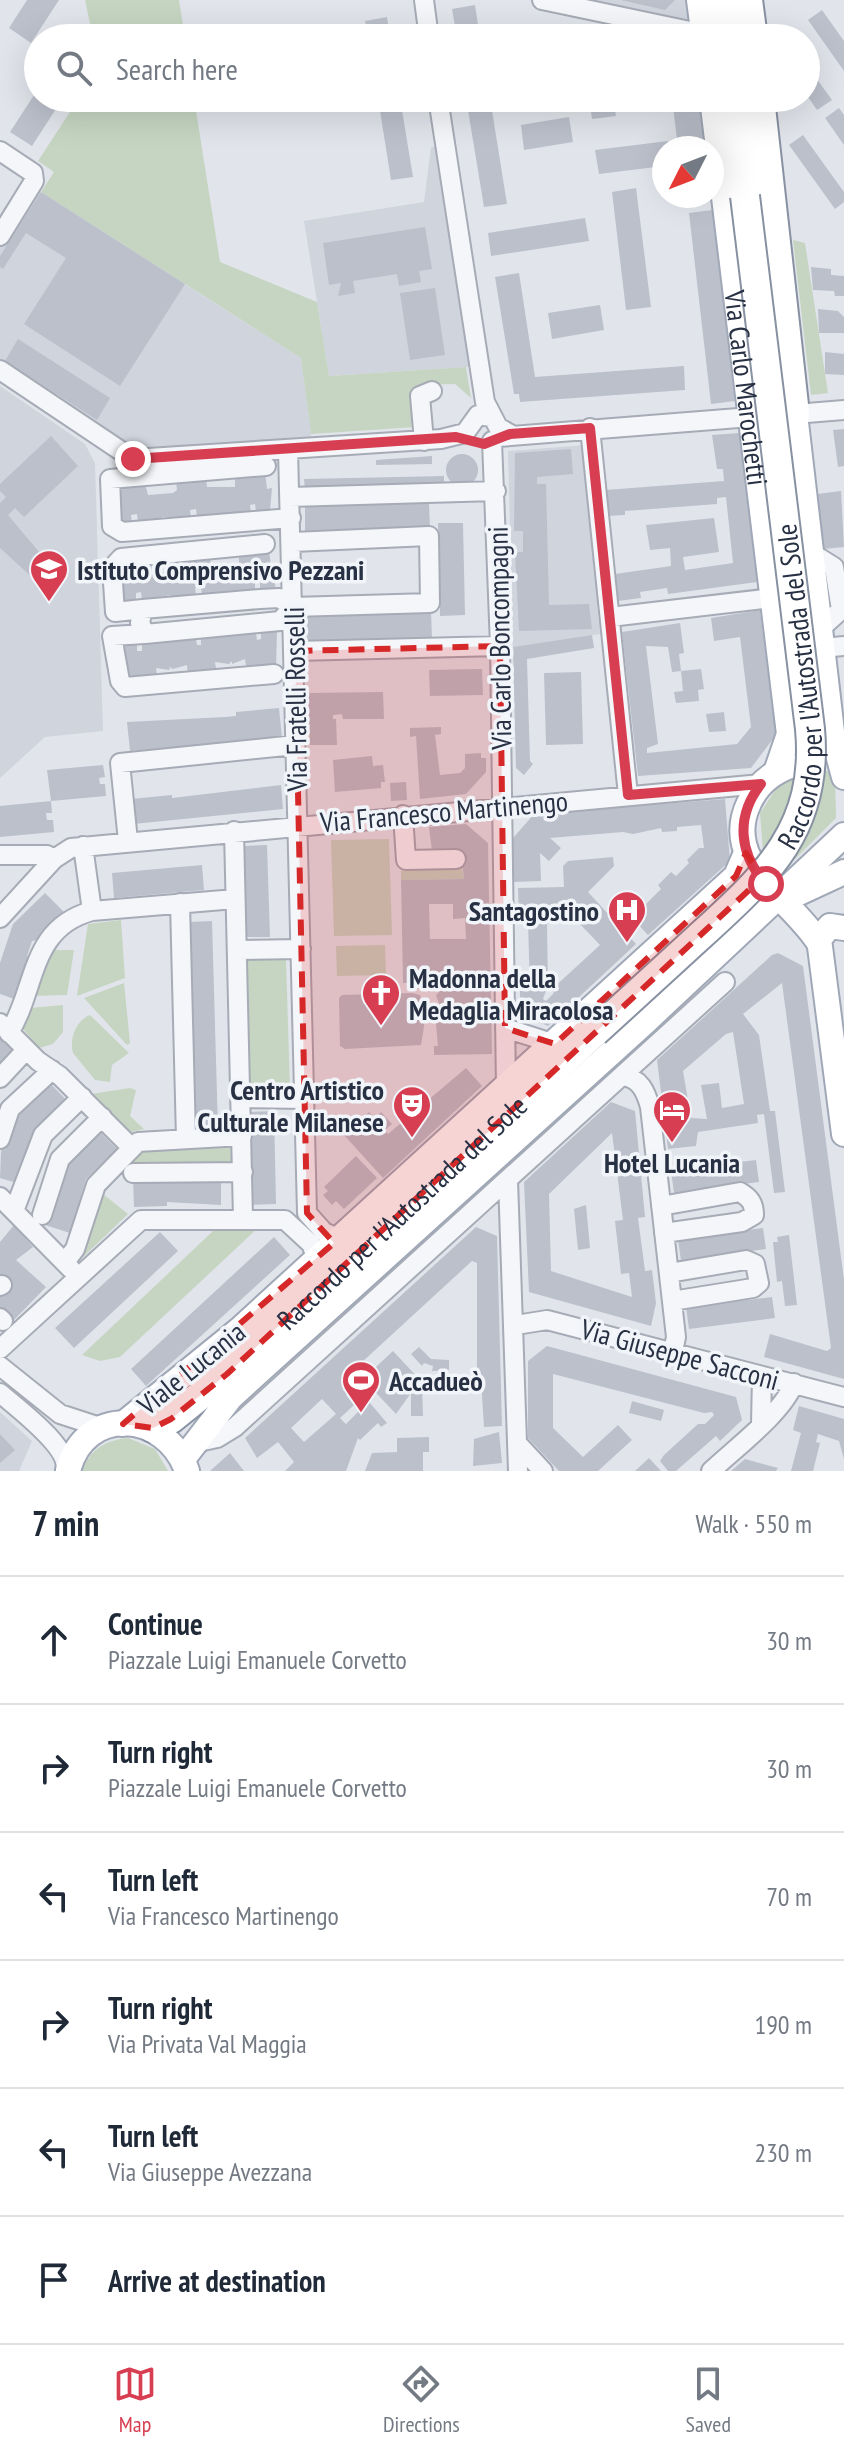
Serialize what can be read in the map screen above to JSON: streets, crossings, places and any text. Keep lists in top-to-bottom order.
{
  "streets": {
    "highway": ["Via Carlo Marochetti", "Raccordo per l'Autostrada del Sole"],
    "main road": ["Viale Lucania"],
    "street": [
      "Via Carlo Boncompagni",
      "Via Fratelli Rosselli",
      "Via Francesco Martinengo",
      "Via Giuseppe Sacconi"
    ]
  },
  "crossings": [
    ["Via Carlo Marochetti", "Via Francesco Martinengo"],
    ["Via Carlo Marochetti", "Viale Lucania"],
    ["Via Carlo Boncompagni", "Via Francesco Martinengo"],
    ["Via Carlo Boncompagni", "Viale Lucania"],
    ["Via Fratelli Rosselli", "Via Francesco Martinengo"]
  ],
  "places": {
    "school or university": ["Istituto Comprensivo Pezzani"],
    "hospital": ["Santagostino"],
    "church": ["Madonna della Medaglia Miracolosa"],
    "theatre": ["Centro Artistico Culturale Milanese"],
    "hotel": ["Hotel Lucania"],
    "sports": ["Accadueò"]
  },
  "north": "bottom left",
  "page": {
    "search": "Search here",
    "heading": ["7 min", "Walk · 550 m"],
    "list": [
      ["Continue", "Piazzale Luigi Emanuele Corvetto", "30 m"],
      ["Turn right", "Piazzale Luigi Emanuele Corvetto", "30 m"],
      ["Turn left", "Via Francesco Martinengo", "70 m"],
      ["Turn right", "Via Privata Val Maggia", "190 m"],
      ["Turn left", "Via Giuseppe Avezzana", "230 m"],
      "Arrive at destination"
    ],
    "nav": ["Map", "Directions", "Saved"]
  }
}
